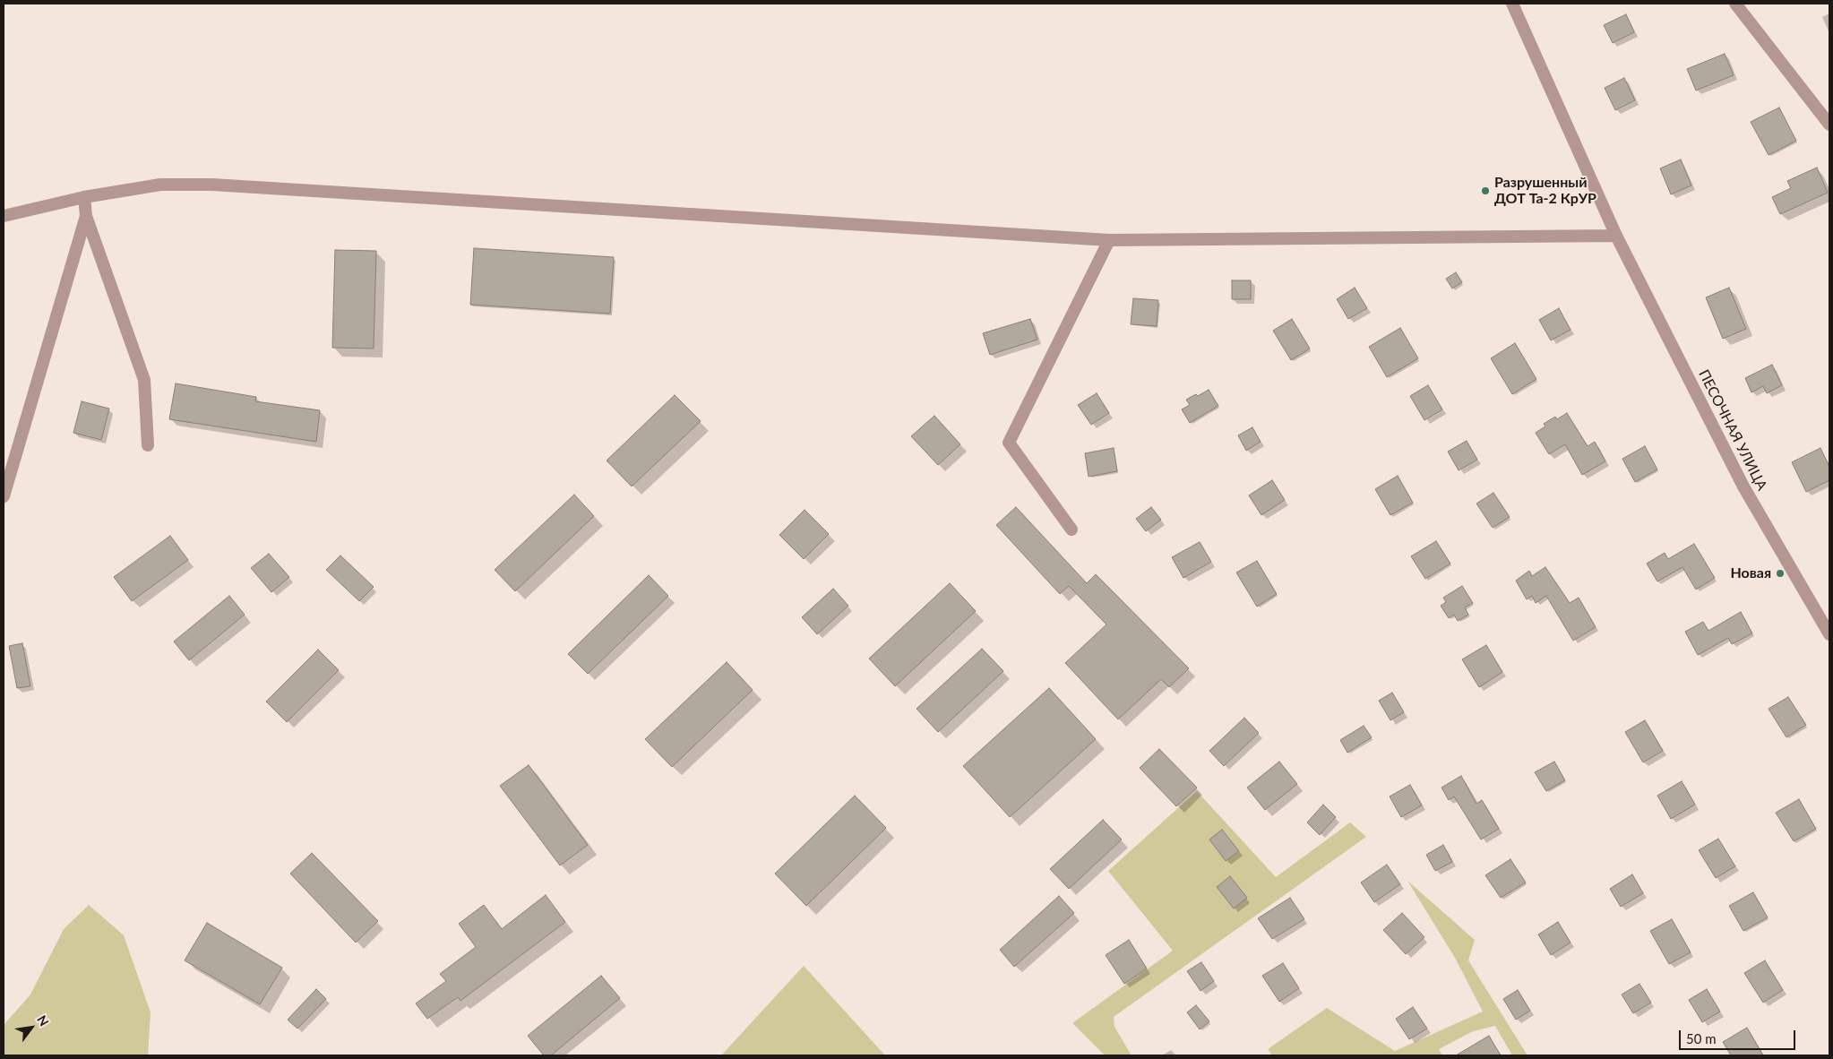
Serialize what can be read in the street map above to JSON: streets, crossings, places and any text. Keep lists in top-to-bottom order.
{
  "streets": {
    "street": ["ПЕСОЧНАЯ УЛИЦА"]
  },
  "places": ["Разрушенный ДОТ Та-2 КрУР", "Новая"],
  "scale_bar": "50 m",
  "north": "top right"
}
